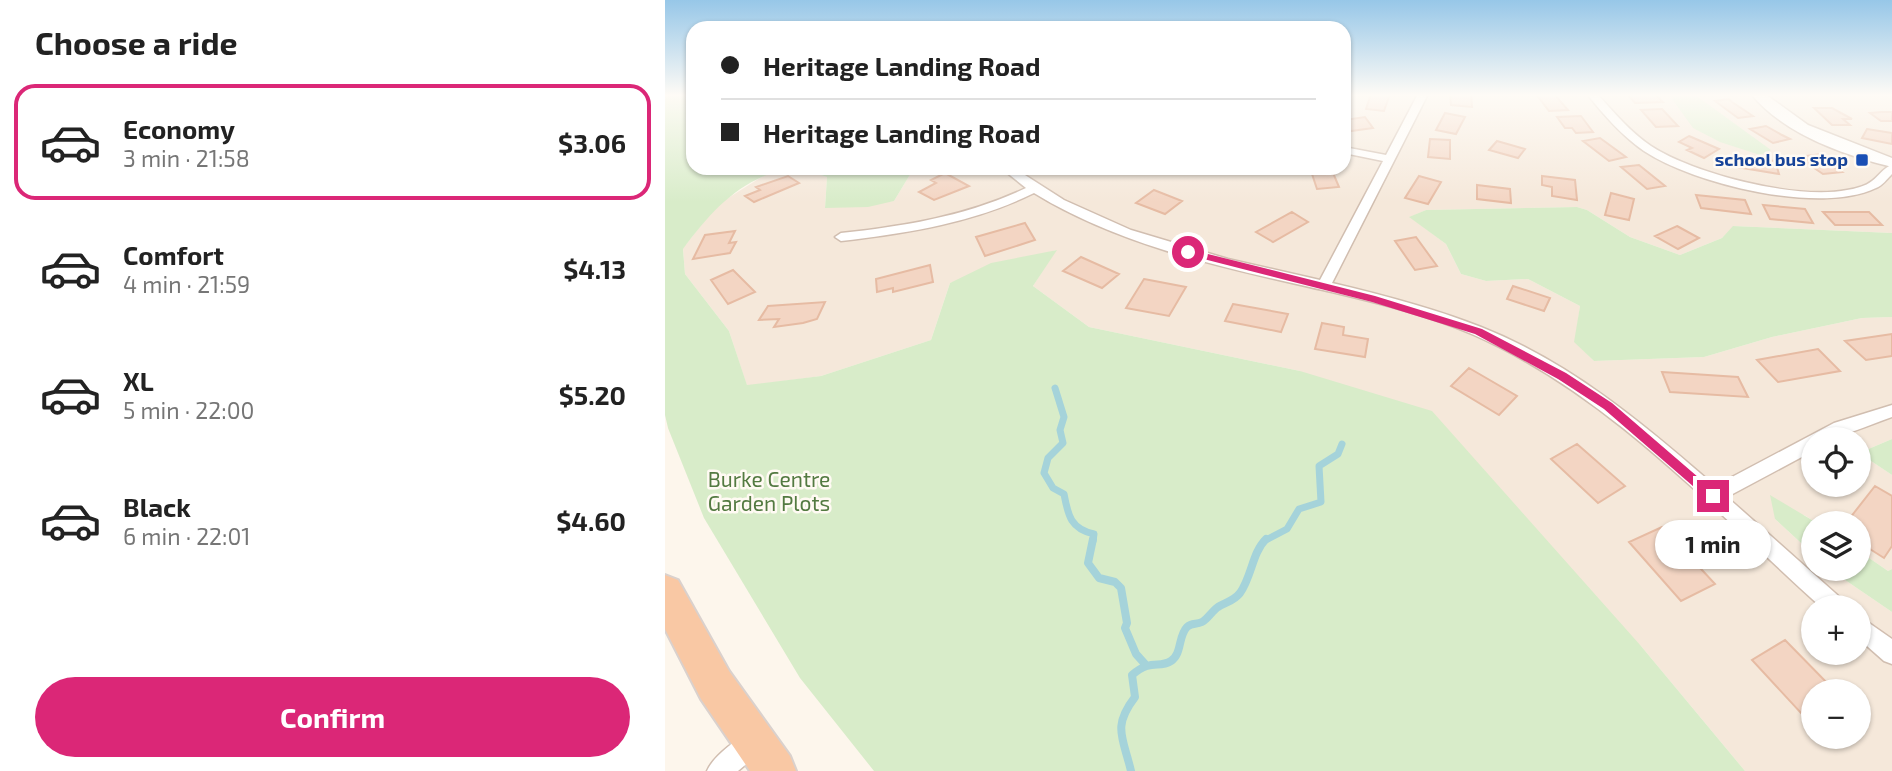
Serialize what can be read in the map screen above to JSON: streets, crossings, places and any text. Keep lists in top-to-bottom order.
{
  "parks": ["Burke Centre Garden Plots"],
  "places": {
    "transit": ["school bus stop"]
  },
  "page": {
    "heading": "Choose a ride",
    "banner": ["Heritage Landing Road", "Heritage Landing Road"],
    "list": [
      {
        "name": "Economy",
        "note": "3 min · 21:58",
        "value": "$3.06"
      },
      {
        "name": "Comfort",
        "note": "4 min · 21:59",
        "value": "$4.13"
      },
      {
        "name": "XL",
        "note": "5 min · 22:00",
        "value": "$5.20"
      },
      {
        "name": "Black",
        "note": "6 min · 22:01",
        "value": "$4.60"
      }
    ],
    "map_buttons": ["+", "−"],
    "bubble": "1 min",
    "buttons": "Confirm"
  }
}
